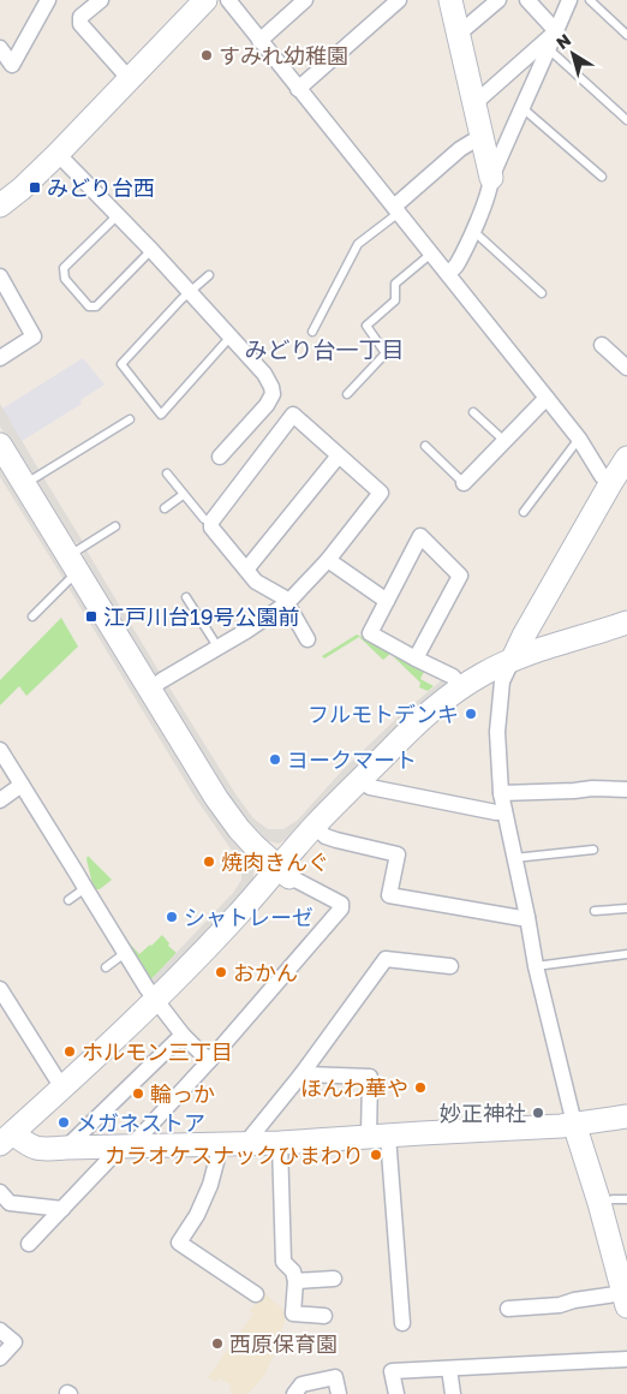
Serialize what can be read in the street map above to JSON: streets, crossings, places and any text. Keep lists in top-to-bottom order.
{
  "districts": ["みどり台一丁目"],
  "places": {
    "other": [
      "すみれ幼稚園",
      "フルモトデンキ",
      "ヨークマート",
      "焼肉きんぐ",
      "シャトレーゼ",
      "おかん",
      "ホルモン三丁目",
      "ほんわ華や",
      "輪っか",
      "妙正神社",
      "メガネストア",
      "カラオケスナックひまわり",
      "西原保育園"
    ],
    "transit": ["みどり台西", "江戸川台19号公園前"]
  },
  "north": "top left"
}
